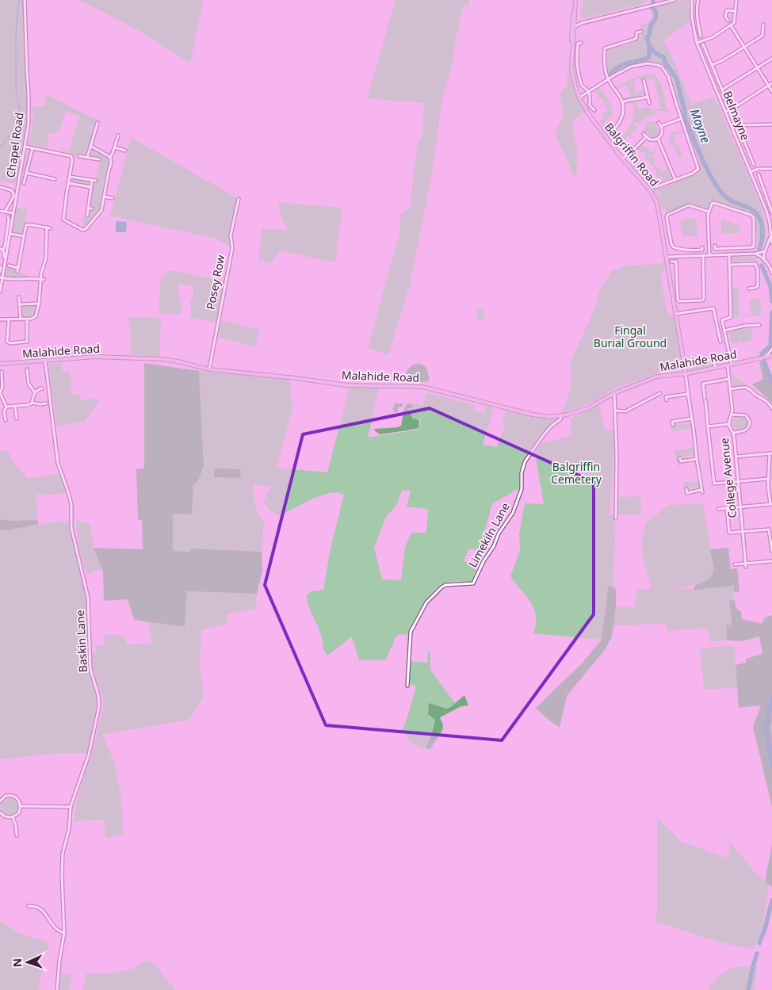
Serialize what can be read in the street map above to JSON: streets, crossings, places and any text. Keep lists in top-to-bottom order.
{
  "streets": {
    "main road": ["Balgriffin Road", "Malahide Road"],
    "street": [
      "Belmayne",
      "Chapel Road",
      "Posey Row",
      "College Avenue",
      "Limekiln Lane",
      "Baskin Lane"
    ]
  },
  "crossings": [
    ["Balgriffin Road", "Malahide Road"],
    ["Posey Row", "Malahide Road"],
    ["Malahide Road", "College Avenue"],
    ["Malahide Road", "Limekiln Lane"],
    ["Malahide Road", "Baskin Lane"]
  ],
  "water": ["Mayne"],
  "parks": ["Fingal Burial Ground", "Balgriffin Cemetery"],
  "north": "left"
}
